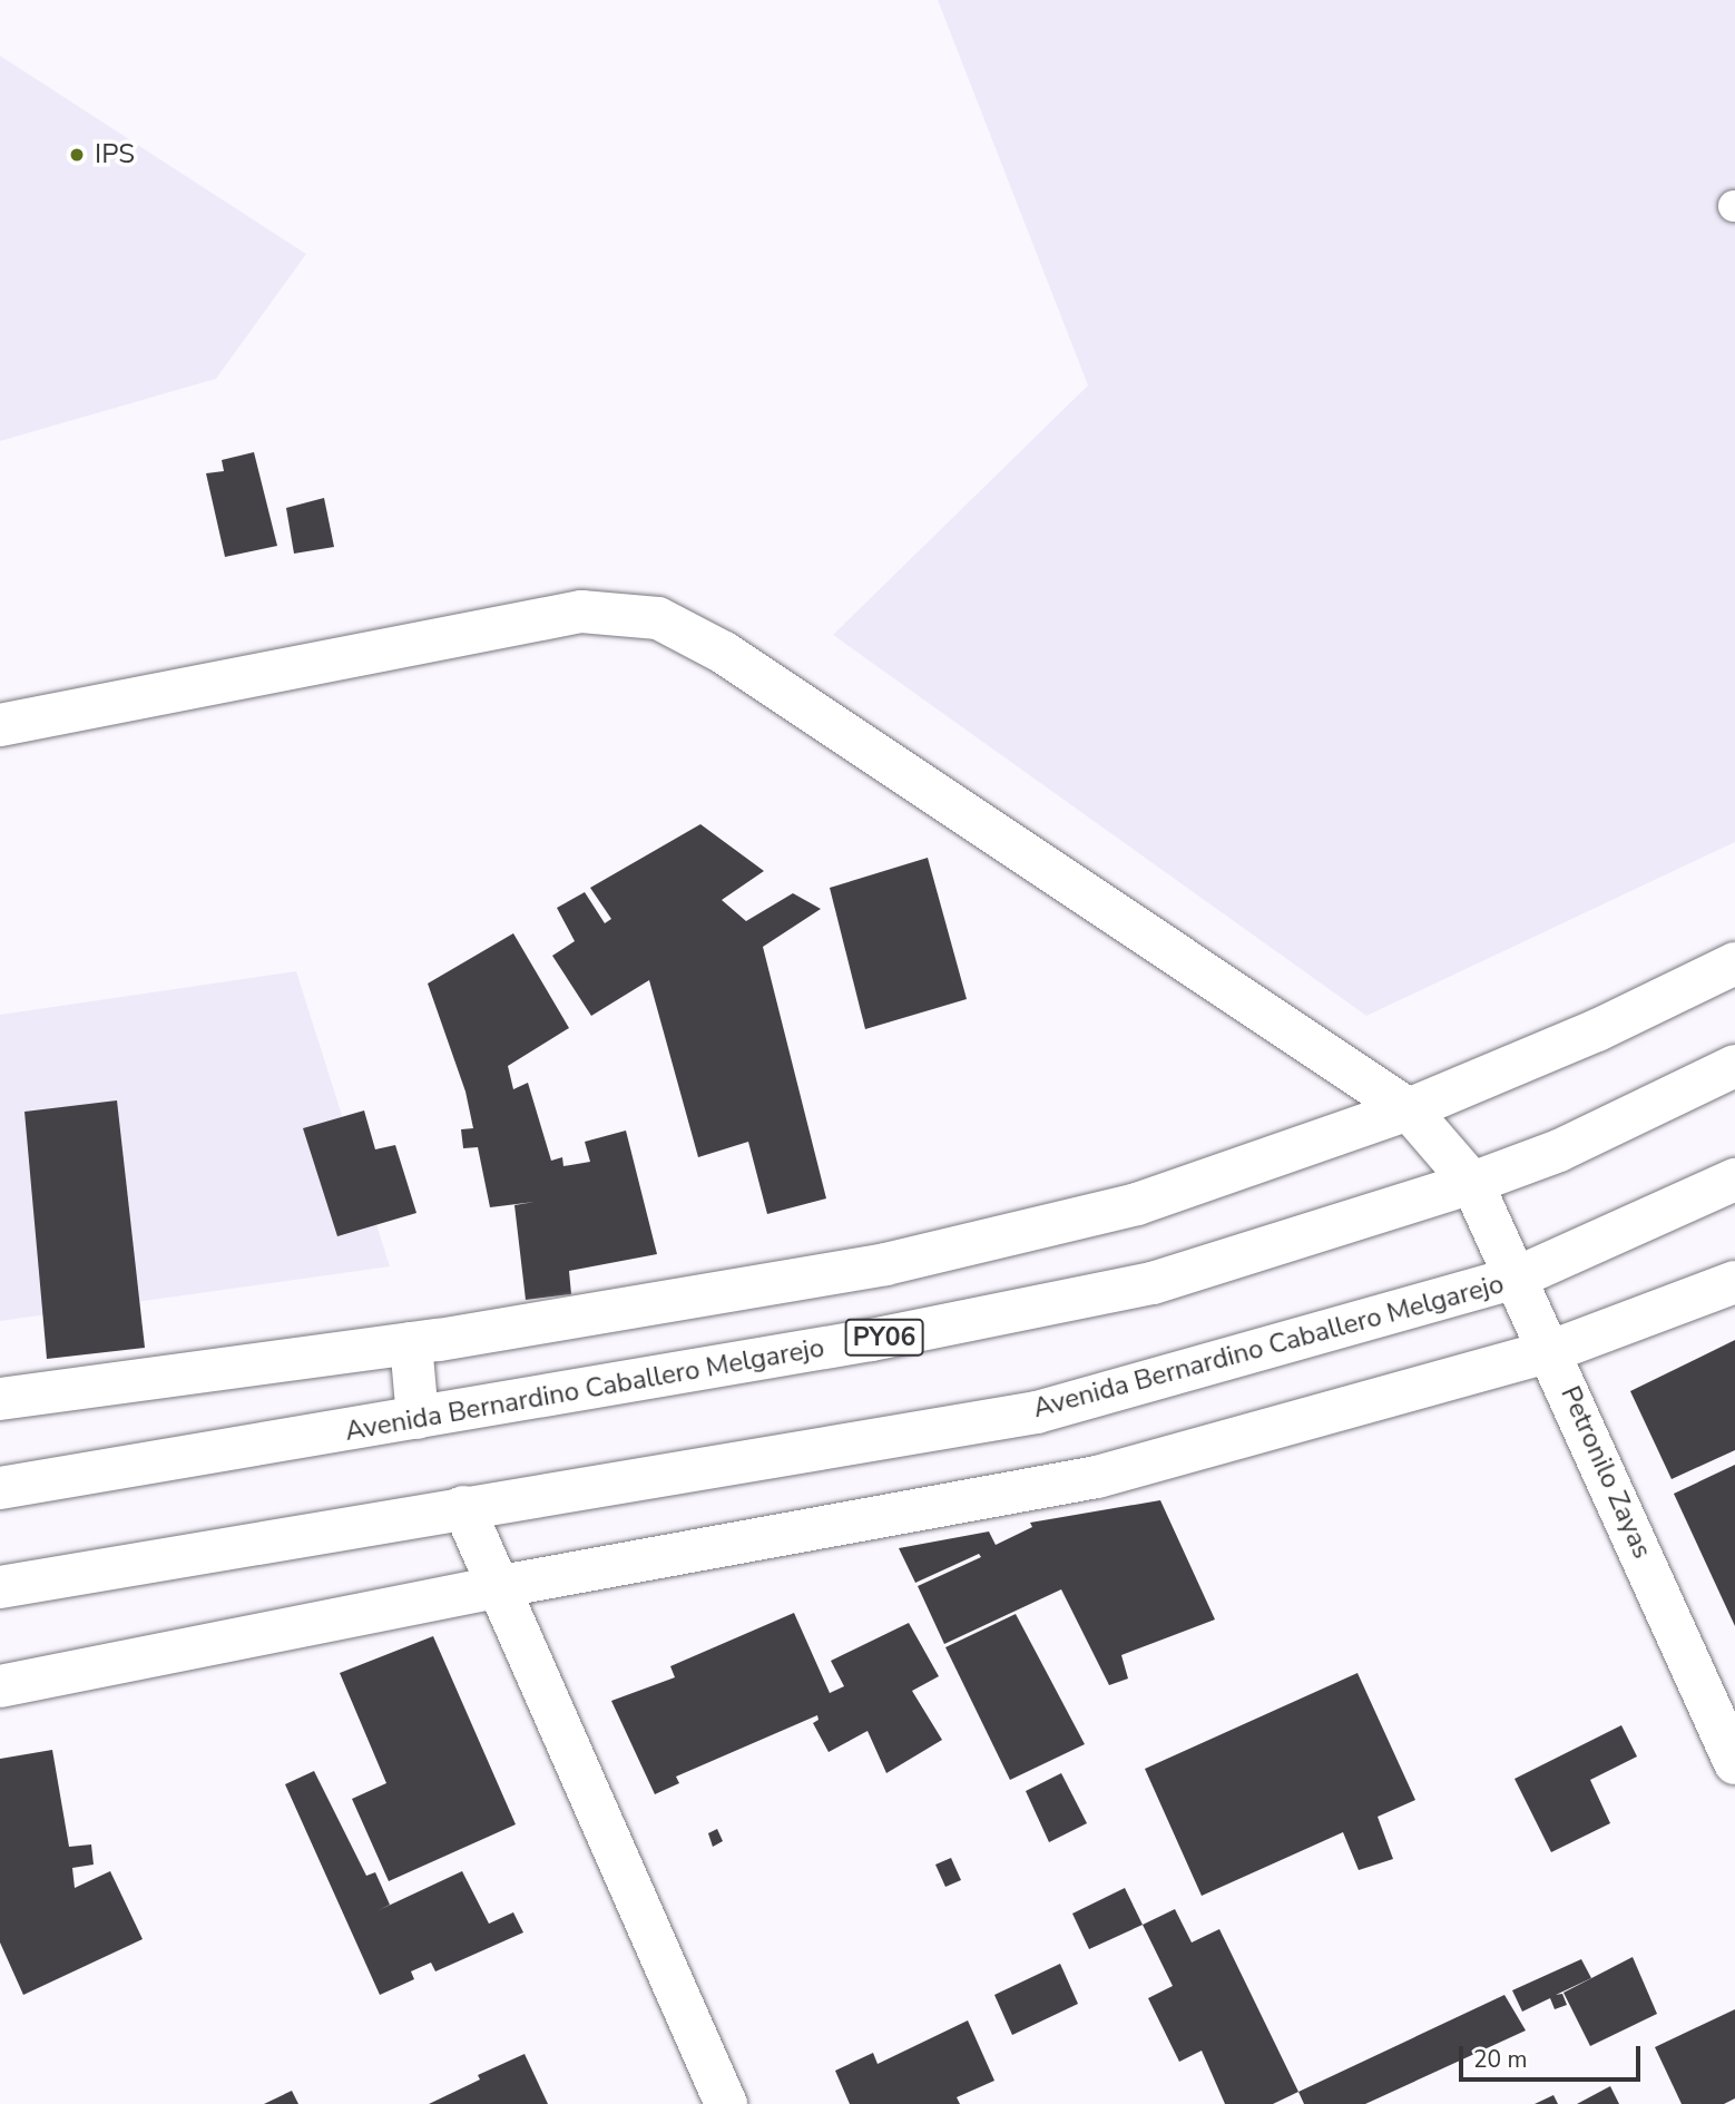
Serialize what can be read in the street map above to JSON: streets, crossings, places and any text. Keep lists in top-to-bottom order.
{
  "streets": {
    "main road": ["PY06", "Avenida Bernardino Caballero Melgarejo", "Petronilo Zayas"]
  },
  "crossings": [
    ["Avenida Bernardino Caballero Melgarejo", "Petronilo Zayas"]
  ],
  "places": ["IPS"],
  "scale_bar": "20 m"
}
